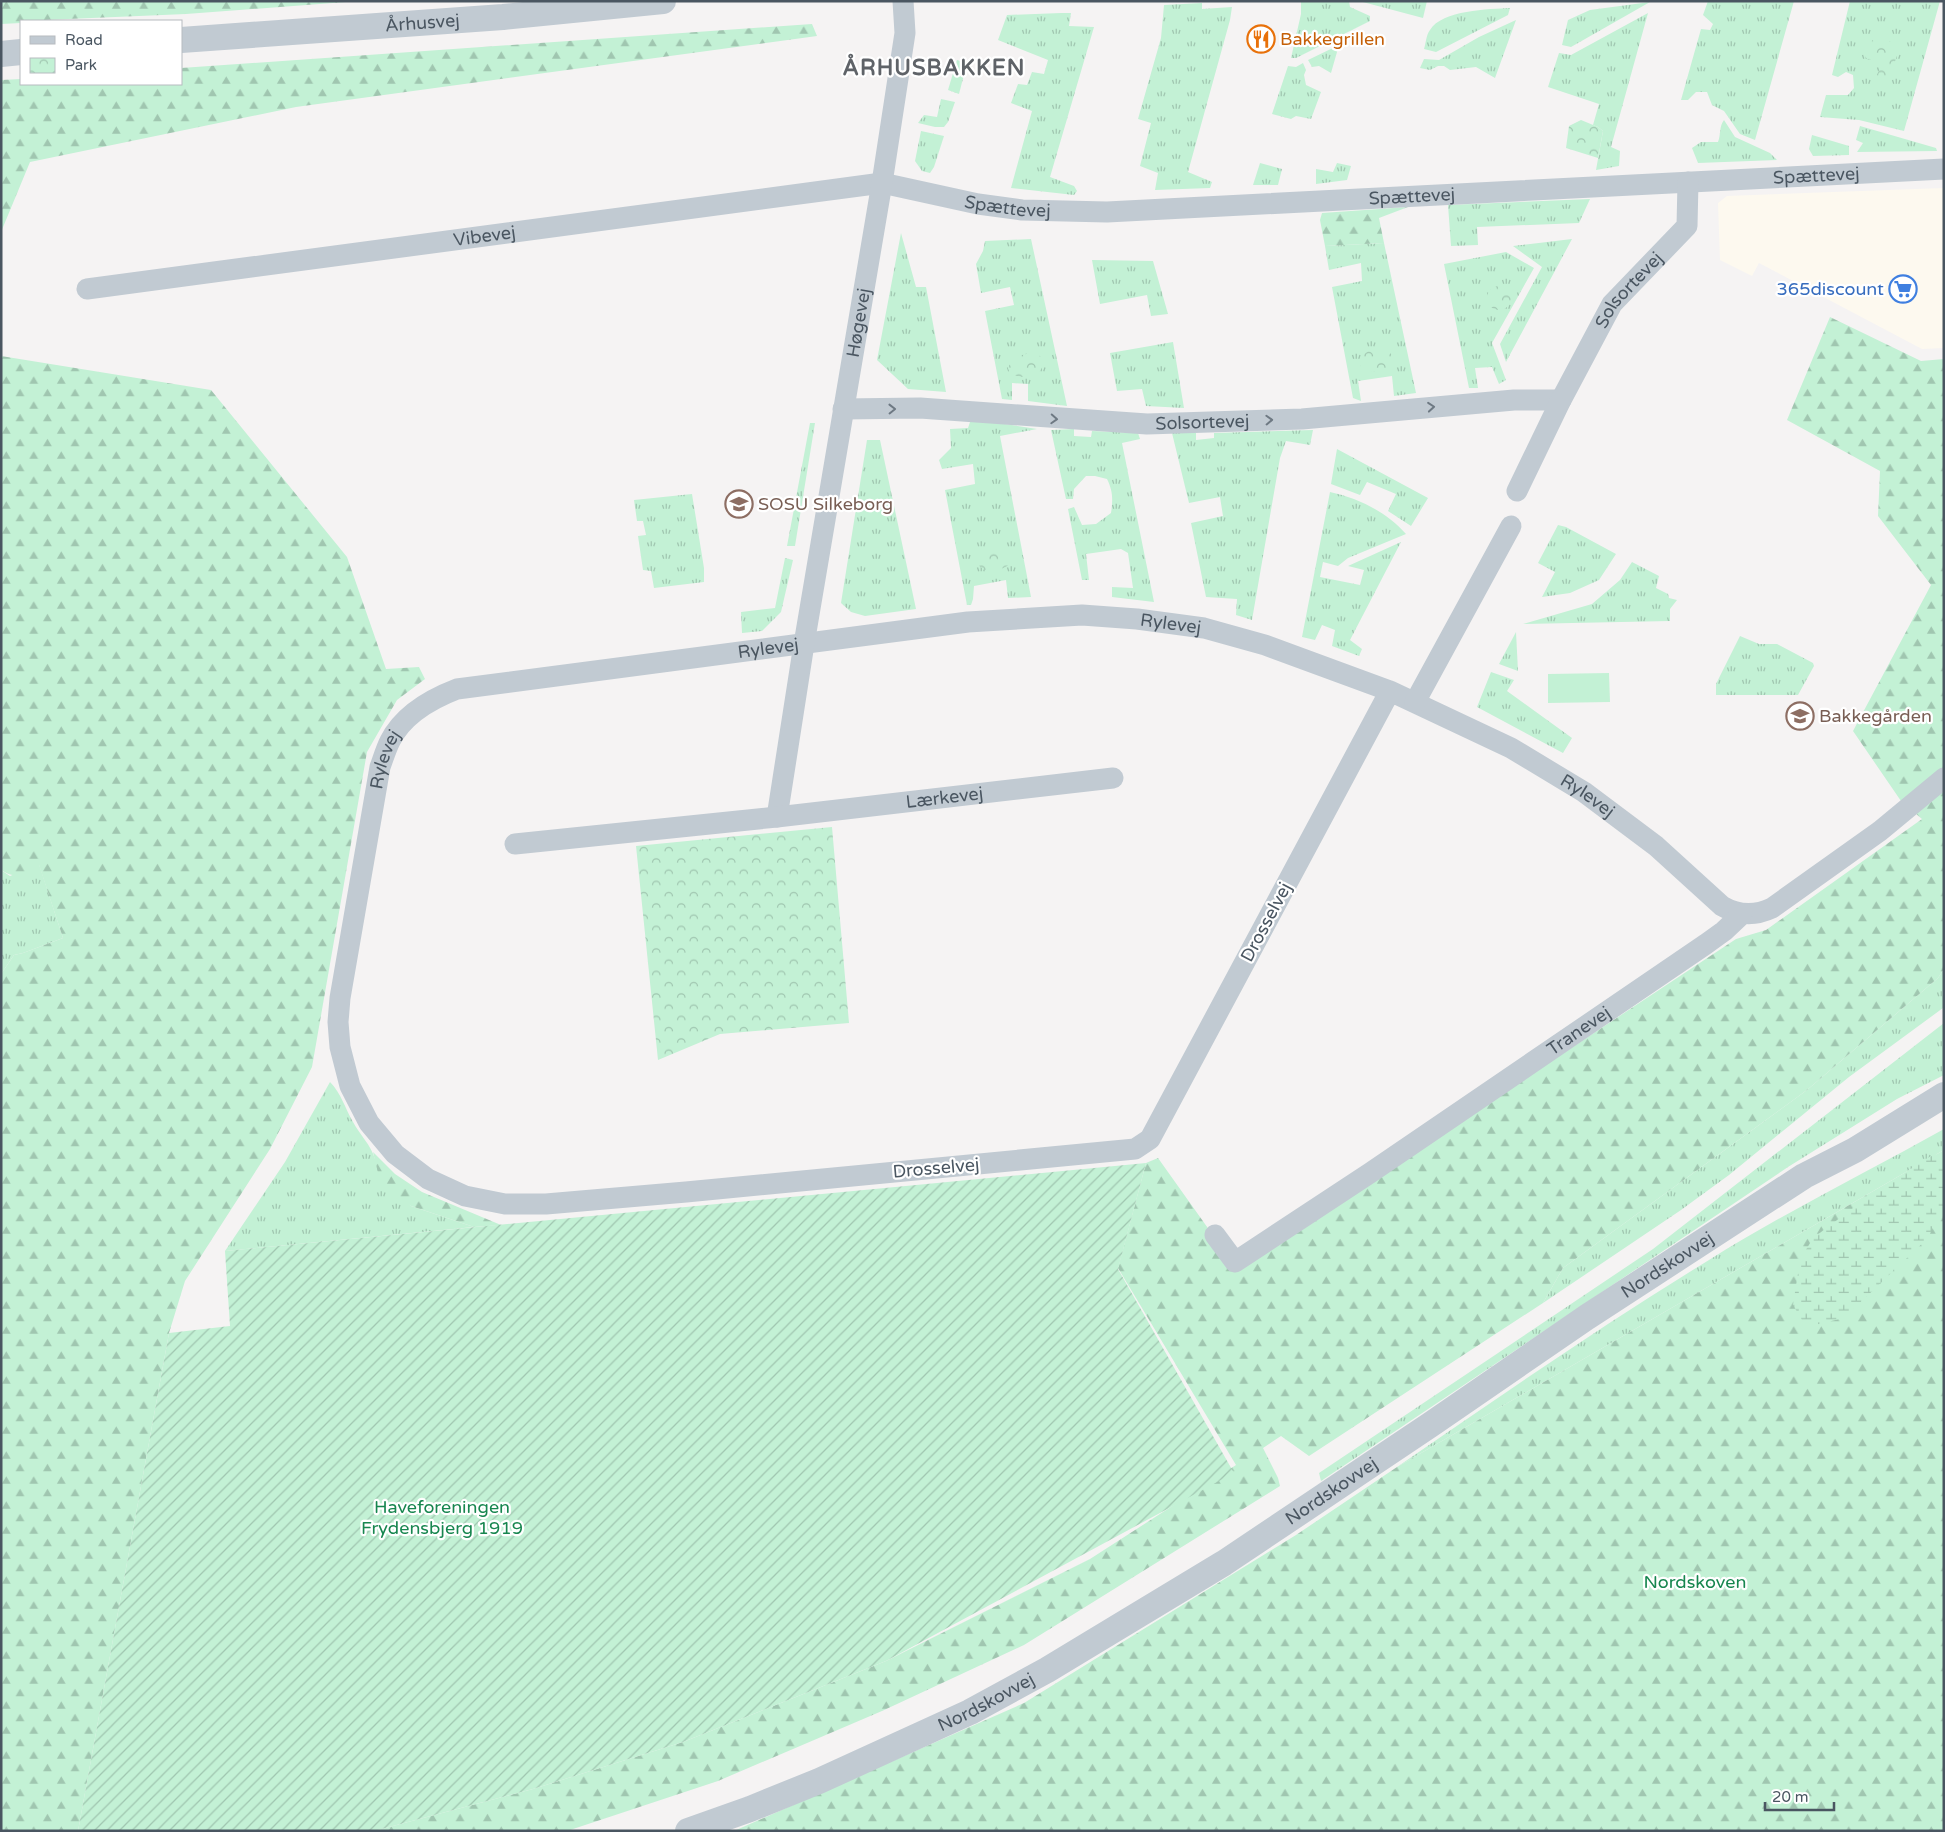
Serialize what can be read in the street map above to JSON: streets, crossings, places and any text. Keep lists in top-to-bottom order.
{
  "streets": {
    "street": [
      "Århusvej",
      "Spættevej",
      "Vibevej",
      "Solsortevej",
      "Høgevej",
      "Rylevej",
      "Lærkevej",
      "Drosselvej",
      "Tranevej",
      "Nordskovvej"
    ]
  },
  "crossings": [
    ["Spættevej", "Vibevej"],
    ["Spættevej", "Solsortevej"],
    ["Spættevej", "Høgevej"],
    ["Vibevej", "Høgevej"],
    ["Solsortevej", "Høgevej"],
    ["Høgevej", "Rylevej"],
    ["Rylevej", "Drosselvej"],
    ["Rylevej", "Tranevej"]
  ],
  "one_way": ["Solsortevej"],
  "districts": ["ÅRHUSBAKKEN"],
  "parks": ["Haveforeningen Frydensbjerg 1919", "Nordskoven"],
  "places": {
    "restaurant": ["Bakkegrillen"],
    "supermarket": ["365discount"],
    "school or university": ["SOSU Silkeborg", "Bakkegården"]
  },
  "legend": ["Road", "Park"],
  "scale_bar": "20 m"
}
